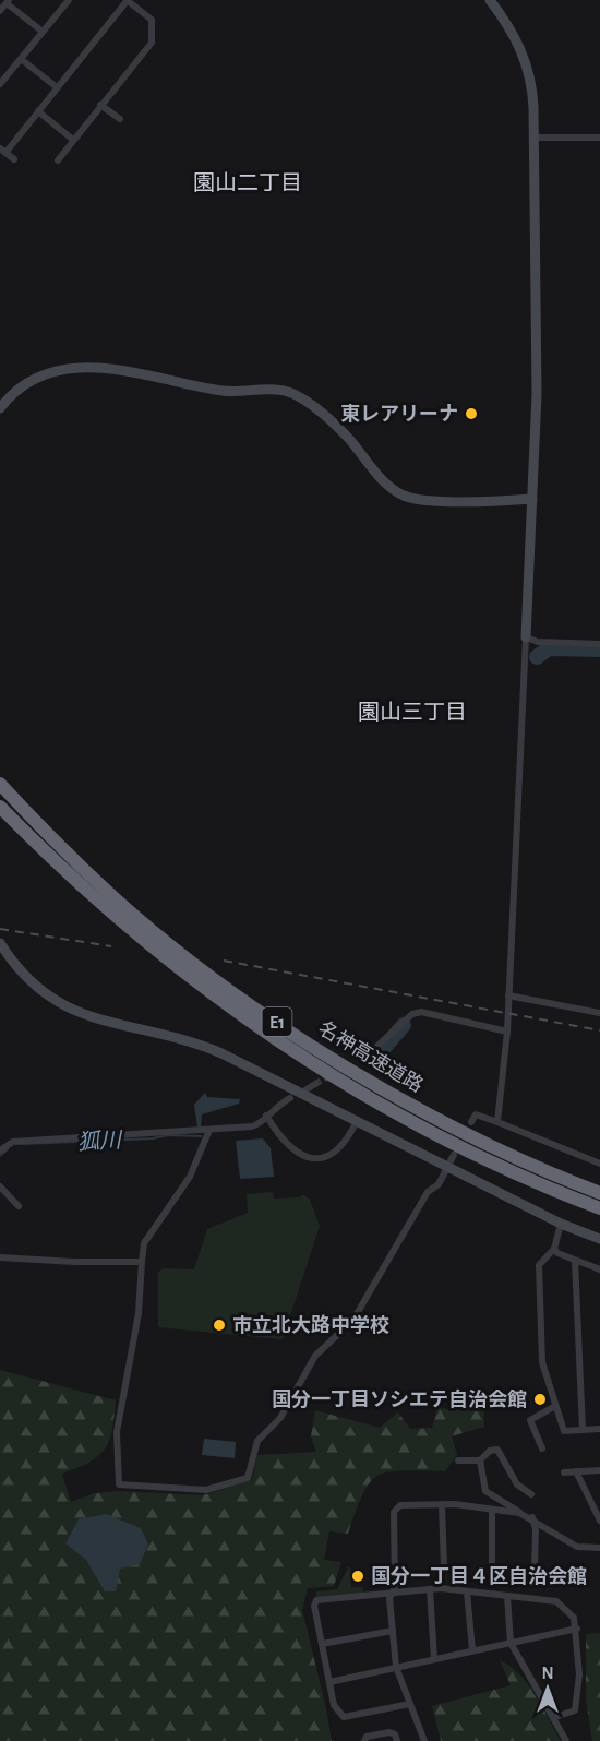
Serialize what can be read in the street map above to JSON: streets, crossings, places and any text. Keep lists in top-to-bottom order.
{
  "streets": {
    "highway": ["E1", "名神高速道路"]
  },
  "districts": ["園山二丁目", "園山三丁目"],
  "water": ["狐川"],
  "places": [
    "東レアリーナ",
    "市立北大路中学校",
    "国分一丁目ソシエテ自治会館",
    "国分一丁目４区自治会館"
  ],
  "north": "top"
}
